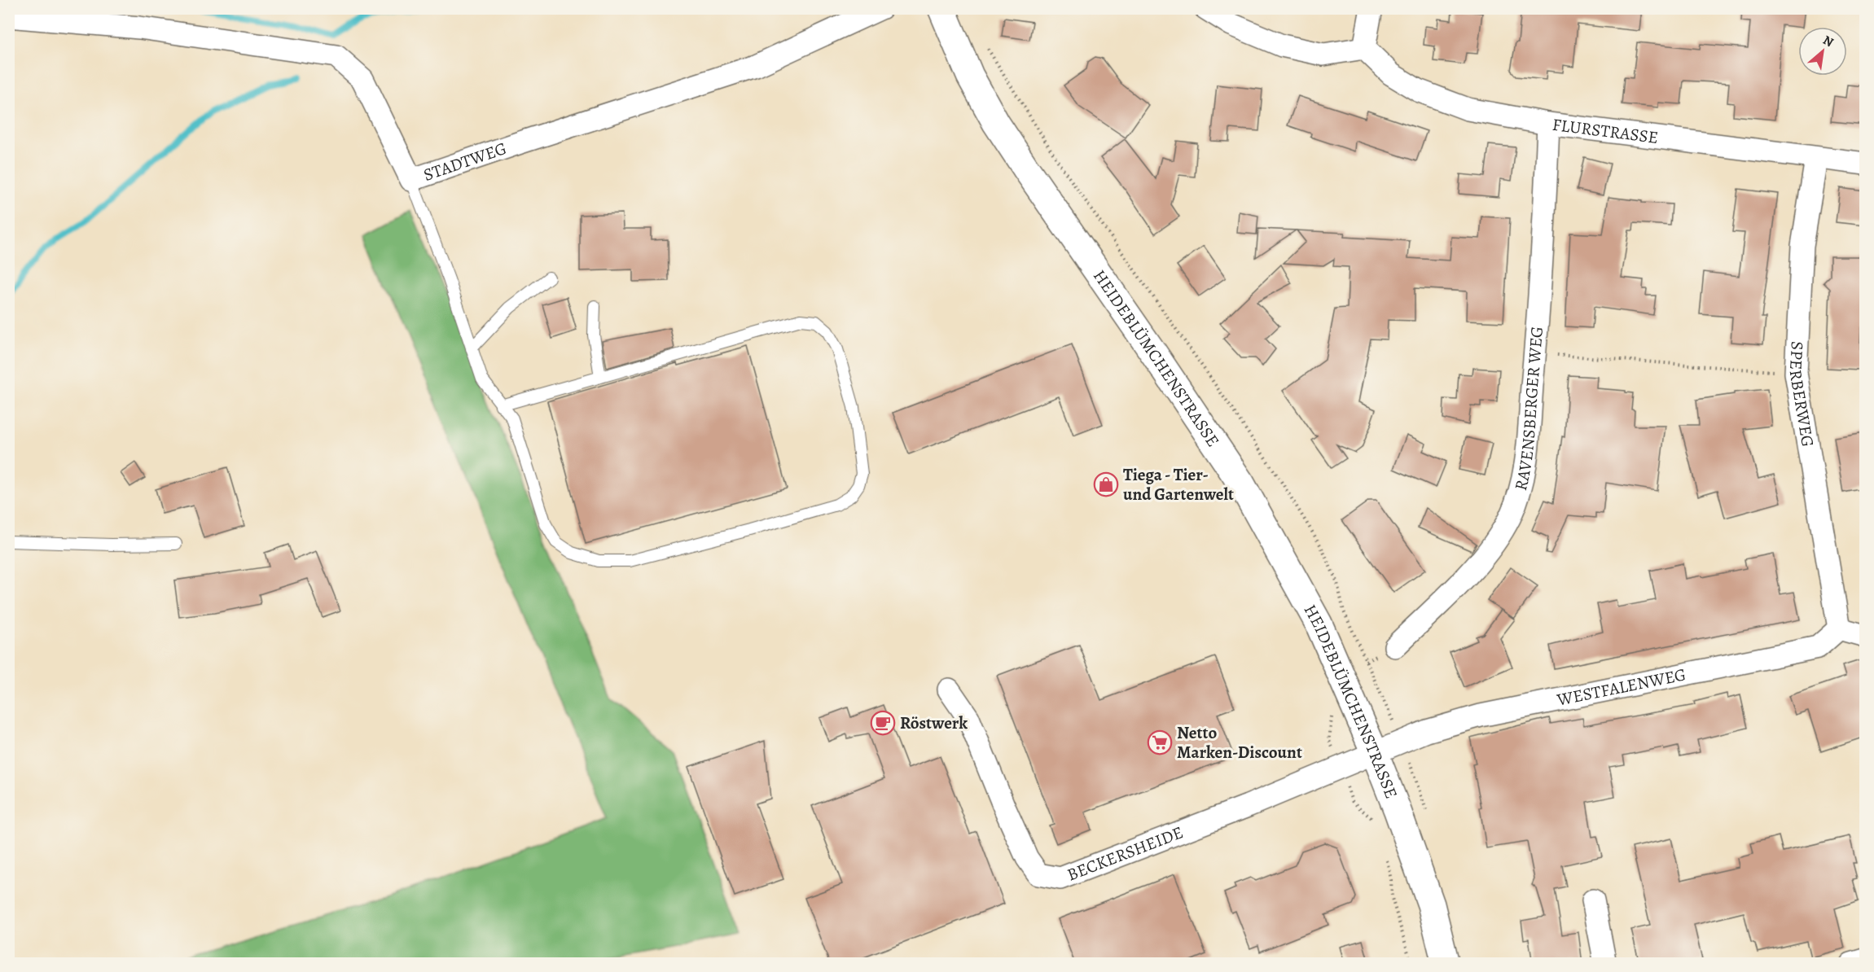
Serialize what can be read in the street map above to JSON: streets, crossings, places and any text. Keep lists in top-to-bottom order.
{
  "streets": {
    "street": [
      "FLURSTRASSE",
      "STADTWEG",
      "HEIDEBLÜMCHENSTRASSE",
      "SPERBERWEG",
      "RAVENSBERGER WEG",
      "WESTFALENWEG",
      "BECKERSHEIDE"
    ]
  },
  "crossings": [
    ["FLURSTRASSE", "SPERBERWEG"],
    ["FLURSTRASSE", "RAVENSBERGER WEG"],
    ["HEIDEBLÜMCHENSTRASSE", "WESTFALENWEG"],
    ["HEIDEBLÜMCHENSTRASSE", "BECKERSHEIDE"],
    ["SPERBERWEG", "WESTFALENWEG"],
    ["WESTFALENWEG", "BECKERSHEIDE"]
  ],
  "places": {
    "shop": ["Tiega - Tier- und Gartenwelt"],
    "cafe": ["Röstwerk"],
    "supermarket": ["Netto Marken-Discount"]
  },
  "north": "top right"
}
